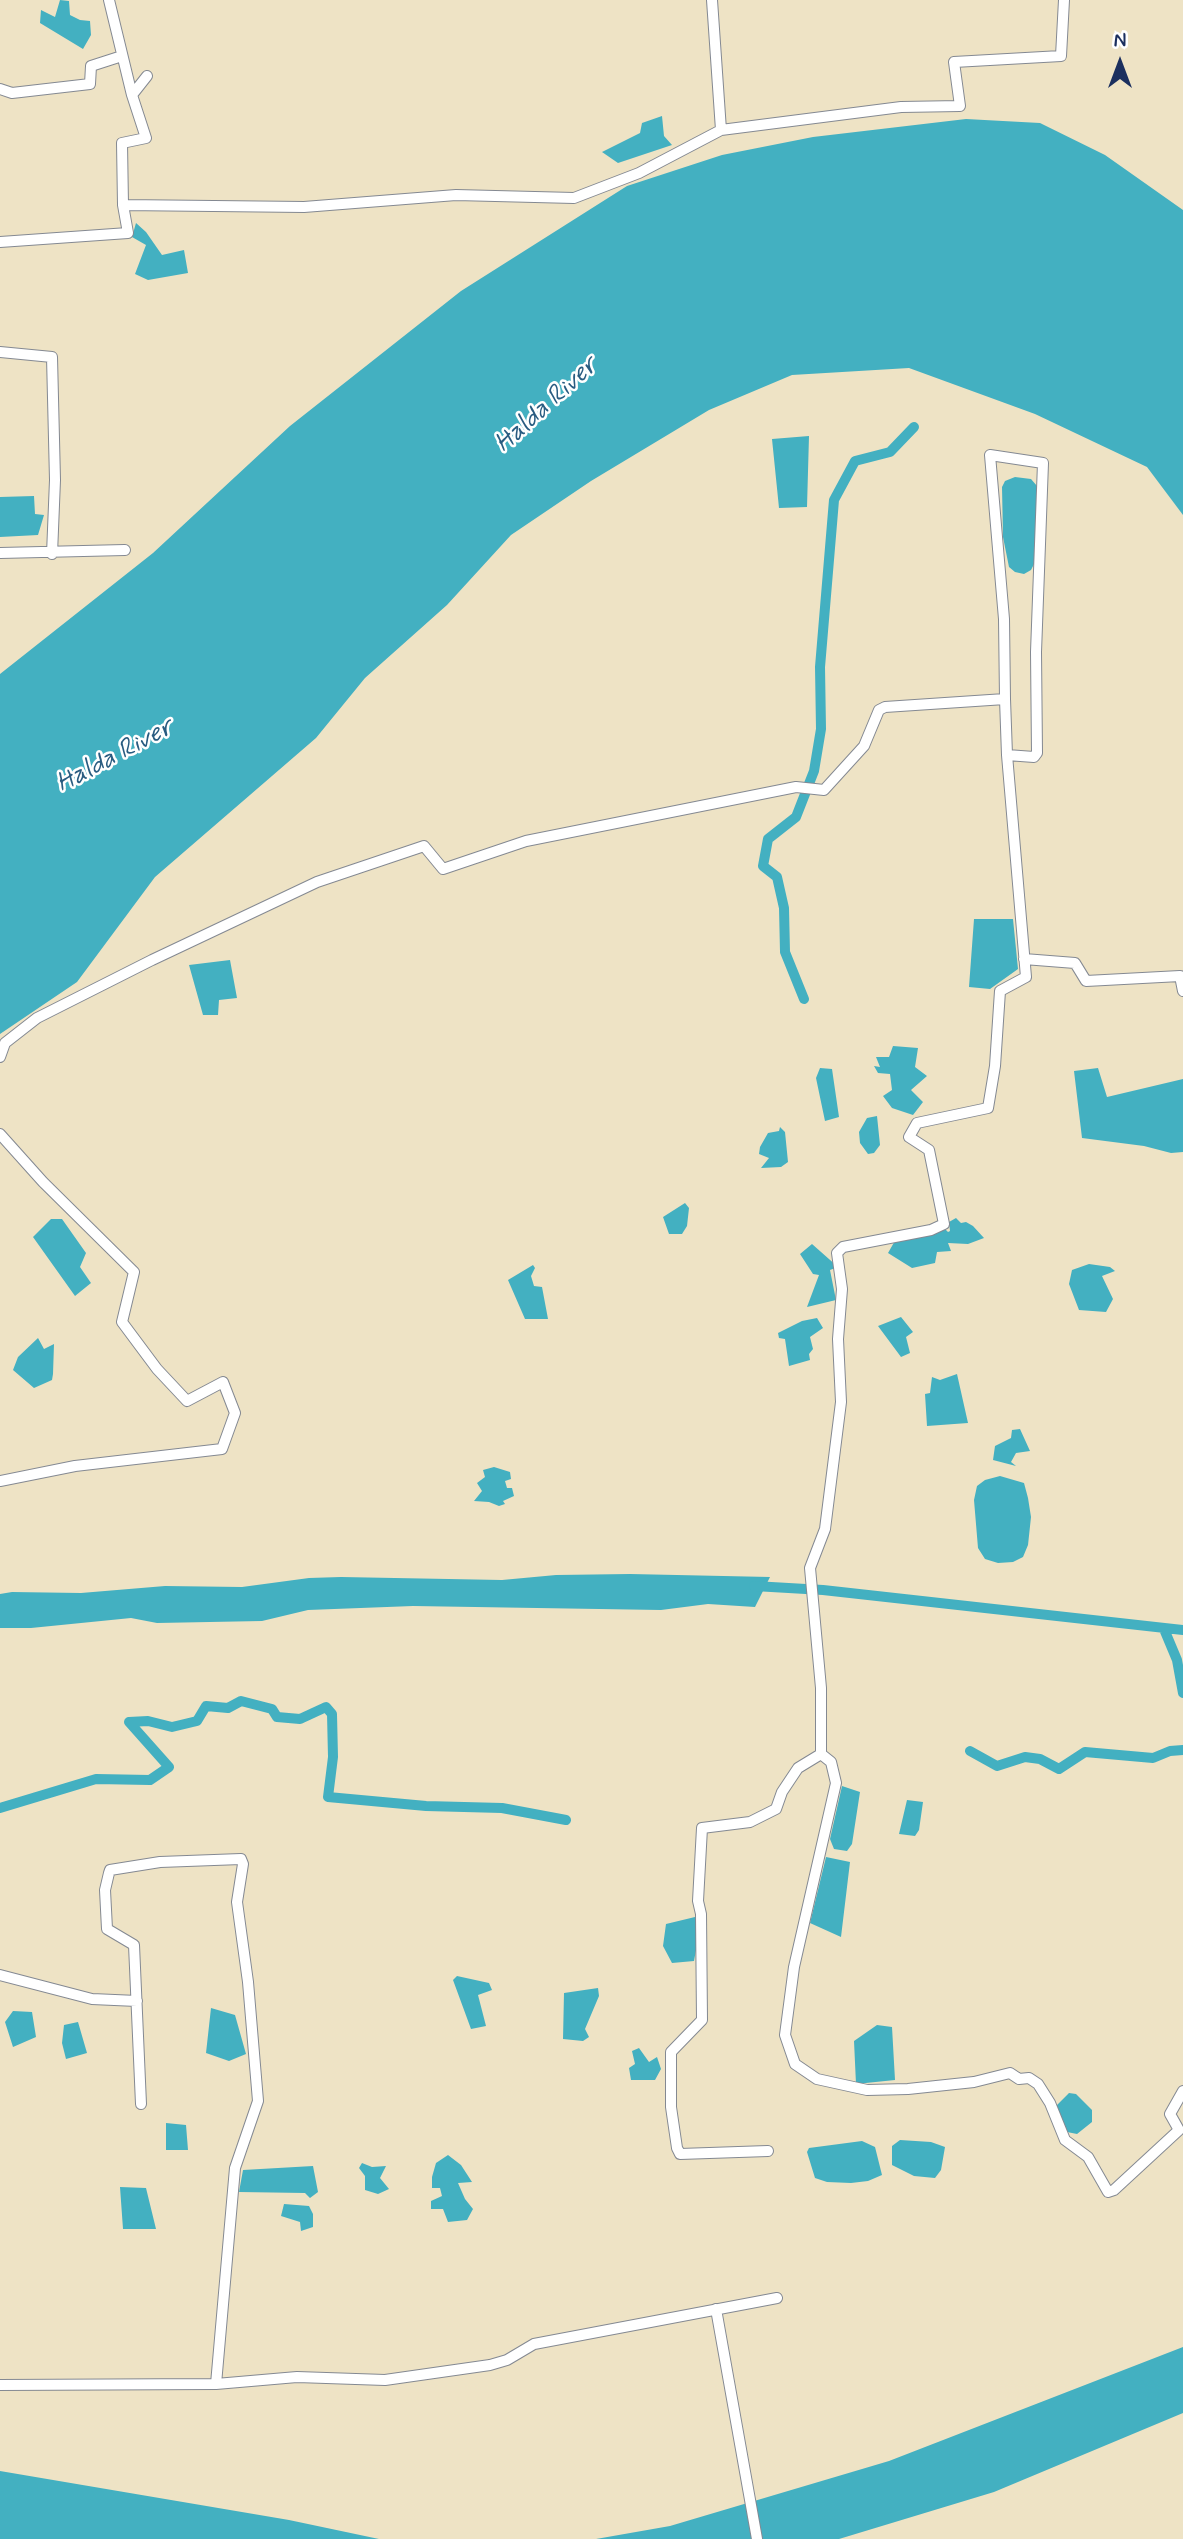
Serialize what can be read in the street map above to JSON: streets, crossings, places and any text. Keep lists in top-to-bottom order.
{
  "water": ["Halda River"],
  "north": "top"
}
